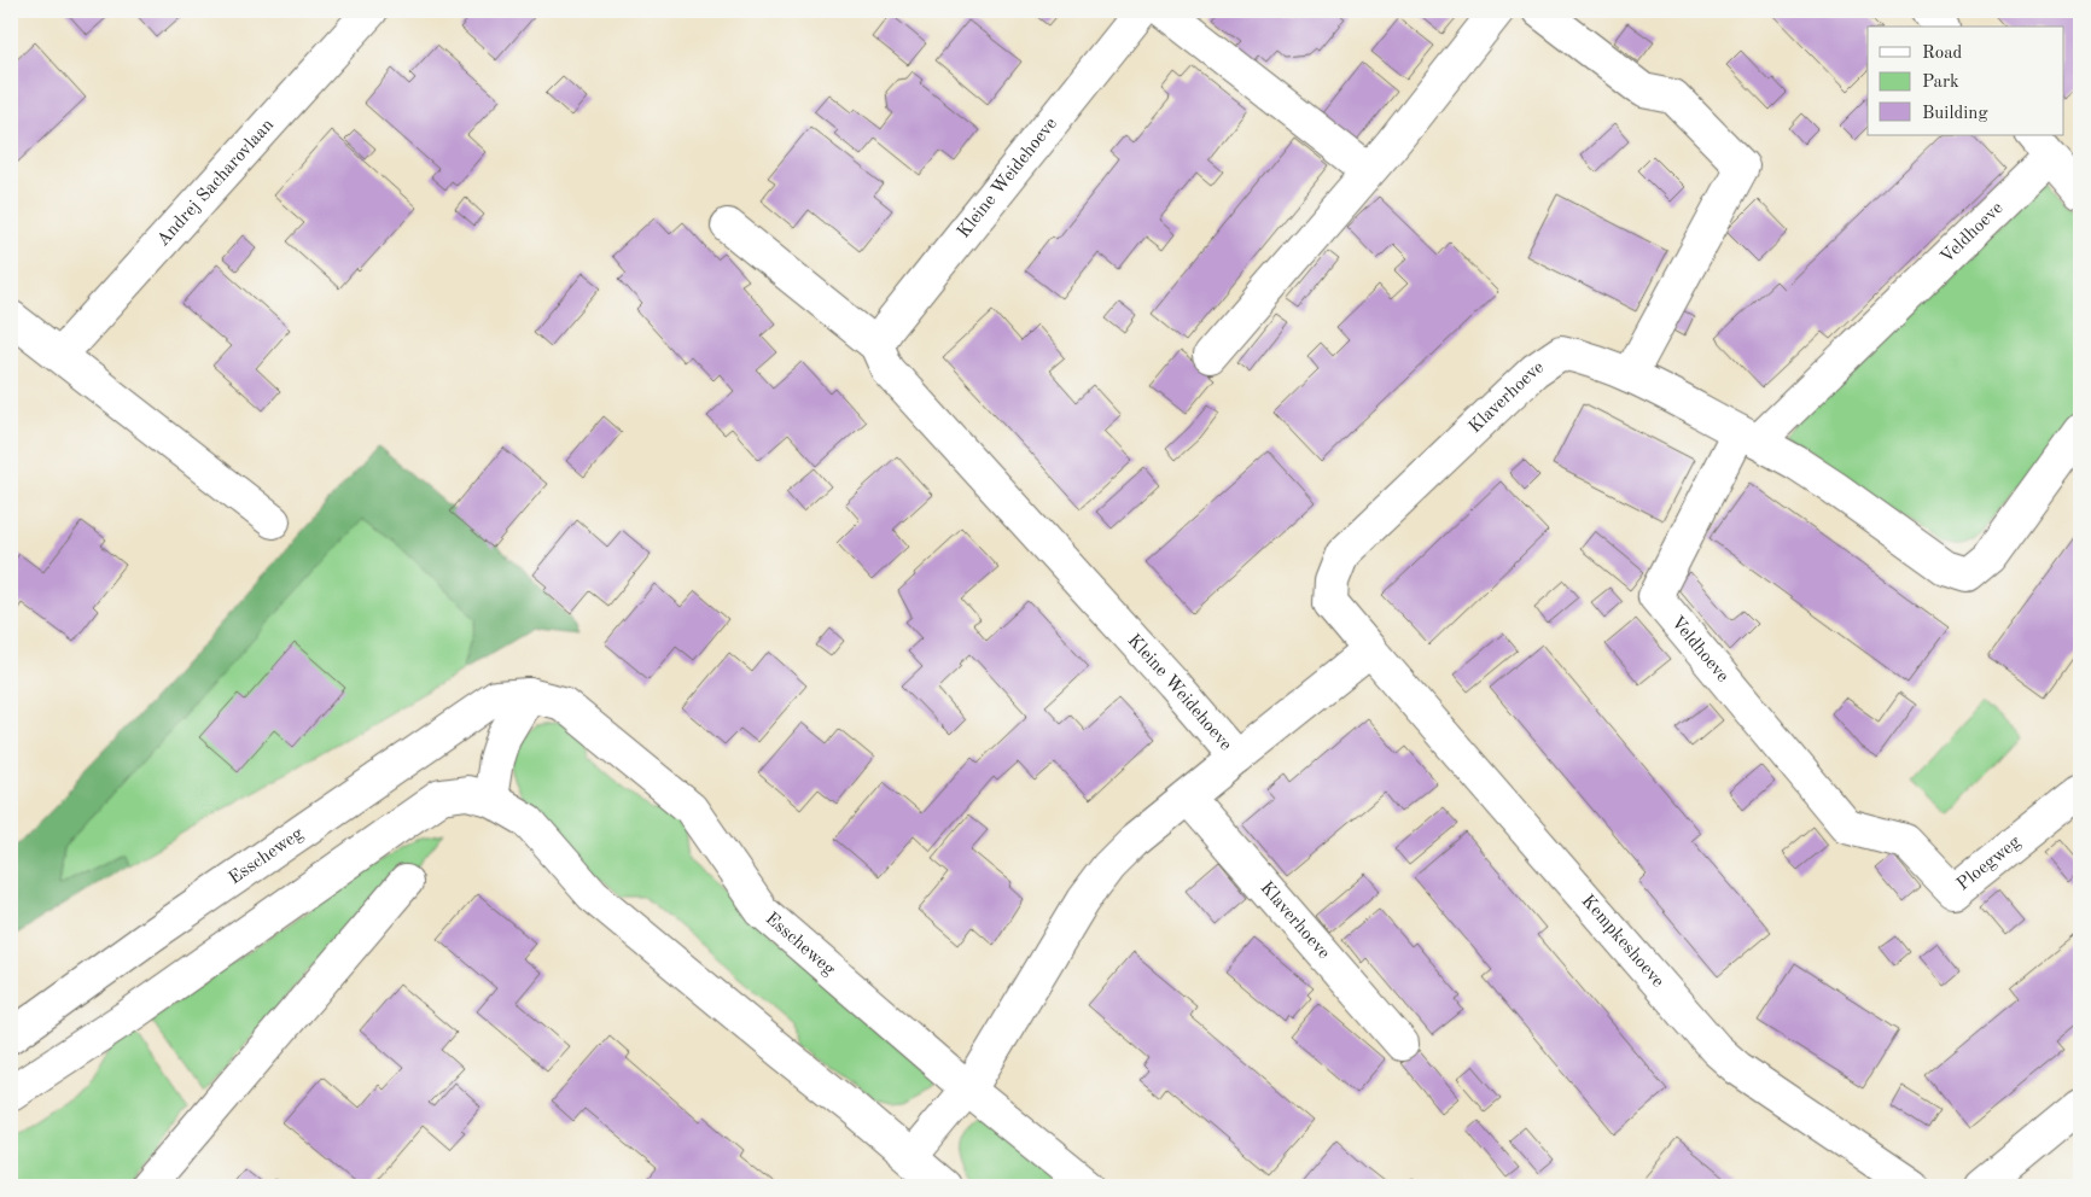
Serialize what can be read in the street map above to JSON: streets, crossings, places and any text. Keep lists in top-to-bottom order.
{
  "streets": {
    "street": [
      "Kleine Weidehoeve",
      "Andrej Sacharovlaan",
      "Veldhoeve",
      "Klaverhoeve",
      "Esscheweg",
      "Ploegweg",
      "Kempkeshoeve"
    ]
  },
  "crossings": [
    ["Kleine Weidehoeve", "Klaverhoeve"],
    ["Kleine Weidehoeve", "Esscheweg"],
    ["Veldhoeve", "Ploegweg"],
    ["Klaverhoeve", "Kempkeshoeve"]
  ],
  "legend": ["Road", "Park", "Building"]
}
